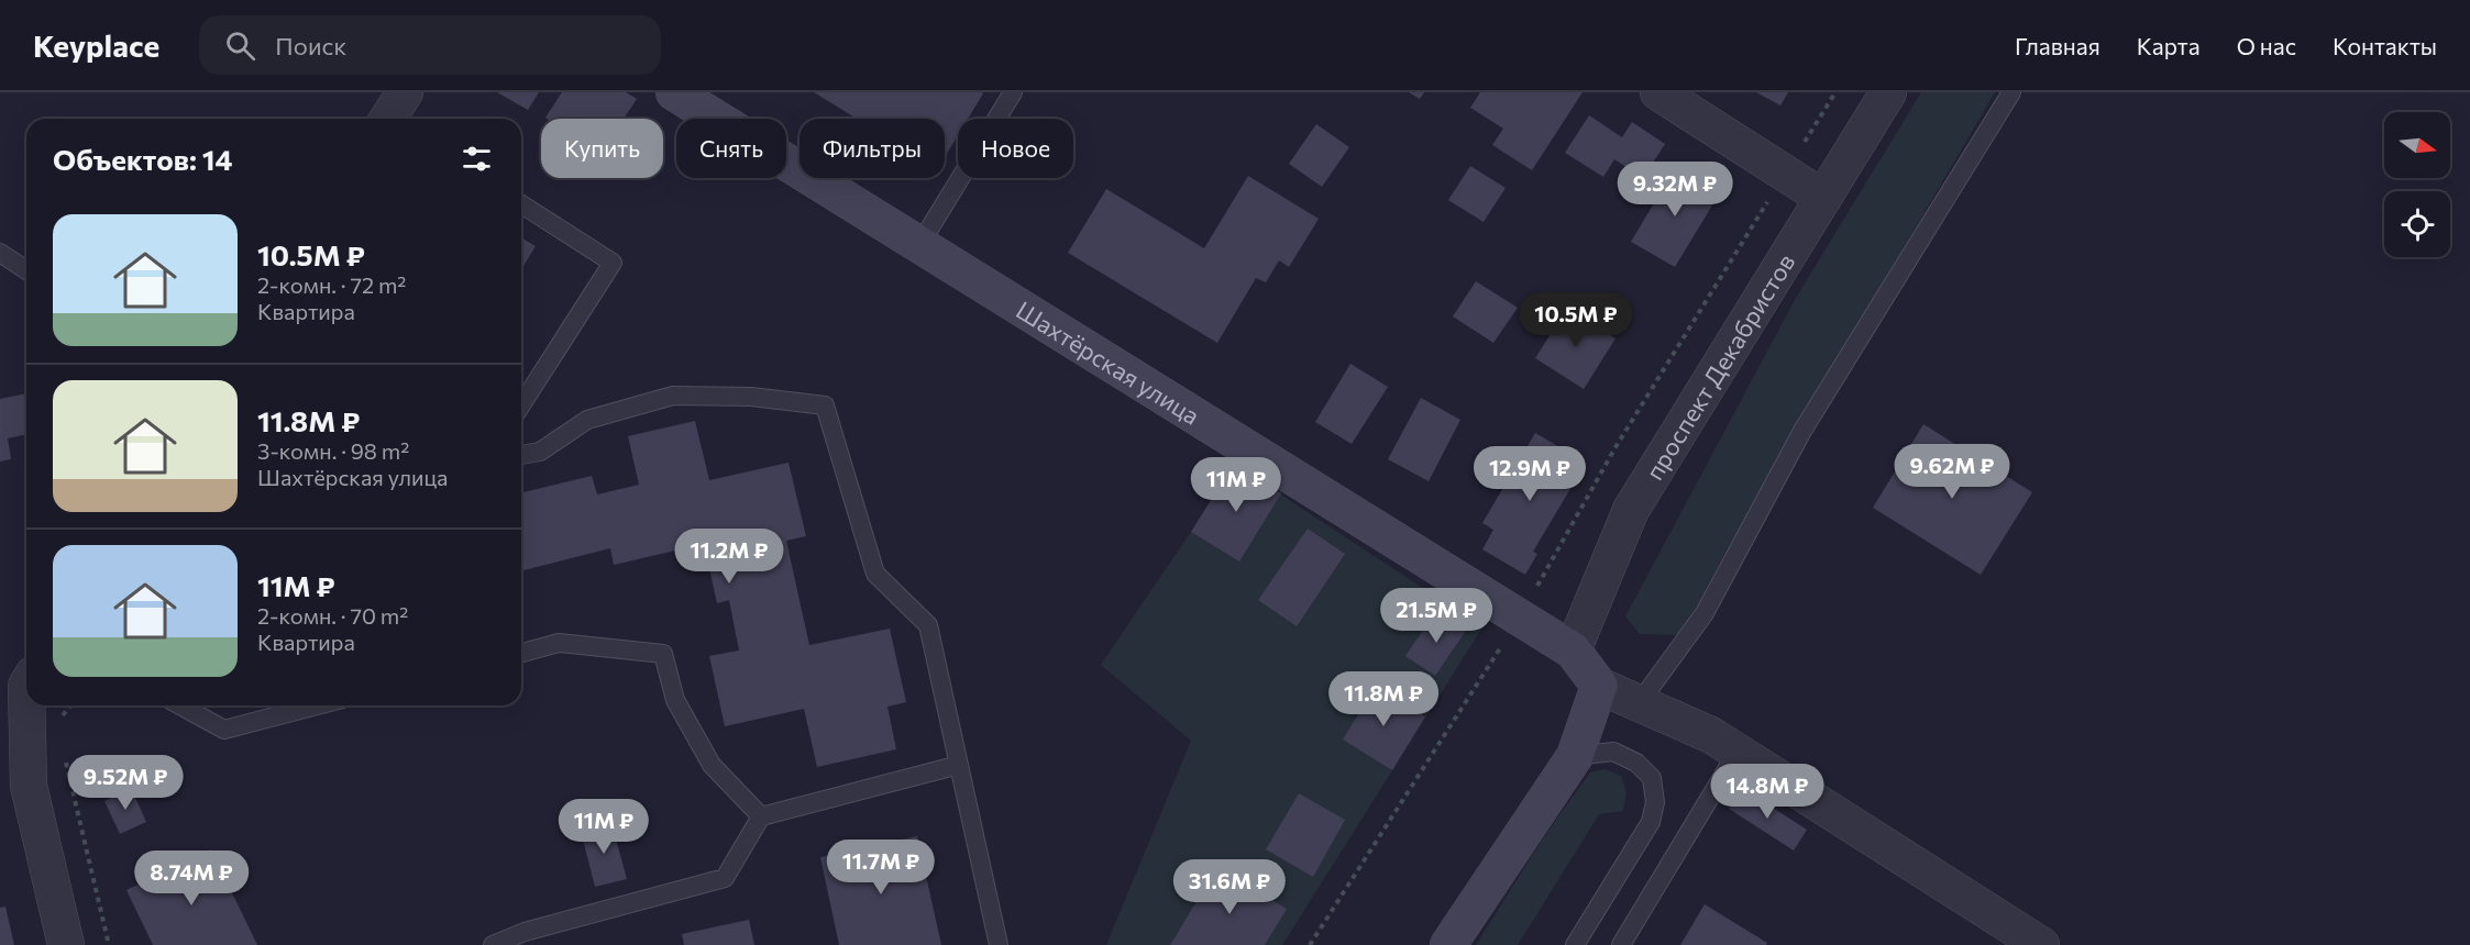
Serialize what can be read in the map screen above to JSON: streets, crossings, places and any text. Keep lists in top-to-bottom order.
{
  "streets": {
    "main road": ["Шахтёрская улица"],
    "street": ["проспект Декабристов"]
  },
  "crossings": [
    ["Шахтёрская улица", "проспект Декабристов"]
  ],
  "north": "right",
  "page": {
    "header": "Keyplace",
    "search": "Поиск",
    "nav": [
      "Главная",
      "Карта",
      "О нас",
      "Контакты"
    ],
    "chip": [
      "Купить",
      "Снять",
      "Фильтры",
      "Новое"
    ],
    "heading": "Объектов: 14",
    "price": [
      "9.32M ₽",
      "10.5M ₽",
      "9.62M ₽",
      "12.9M ₽",
      "11M ₽",
      "11.2M ₽",
      "21.5M ₽",
      "11.8M ₽",
      "9.52M ₽",
      "14.8M ₽",
      "11M ₽",
      "11.7M ₽",
      "8.74M ₽",
      "31.6M ₽"
    ],
    "list": [
      {
        "name": "10.5M ₽",
        "note": "2-комн. · 72 m² · Квартира"
      },
      {
        "name": "11.8M ₽",
        "note": "3-комн. · 98 m² · Шахтёрская улица"
      },
      {
        "name": "11M ₽",
        "note": "2-комн. · 70 m² · Квартира"
      }
    ]
  }
}
